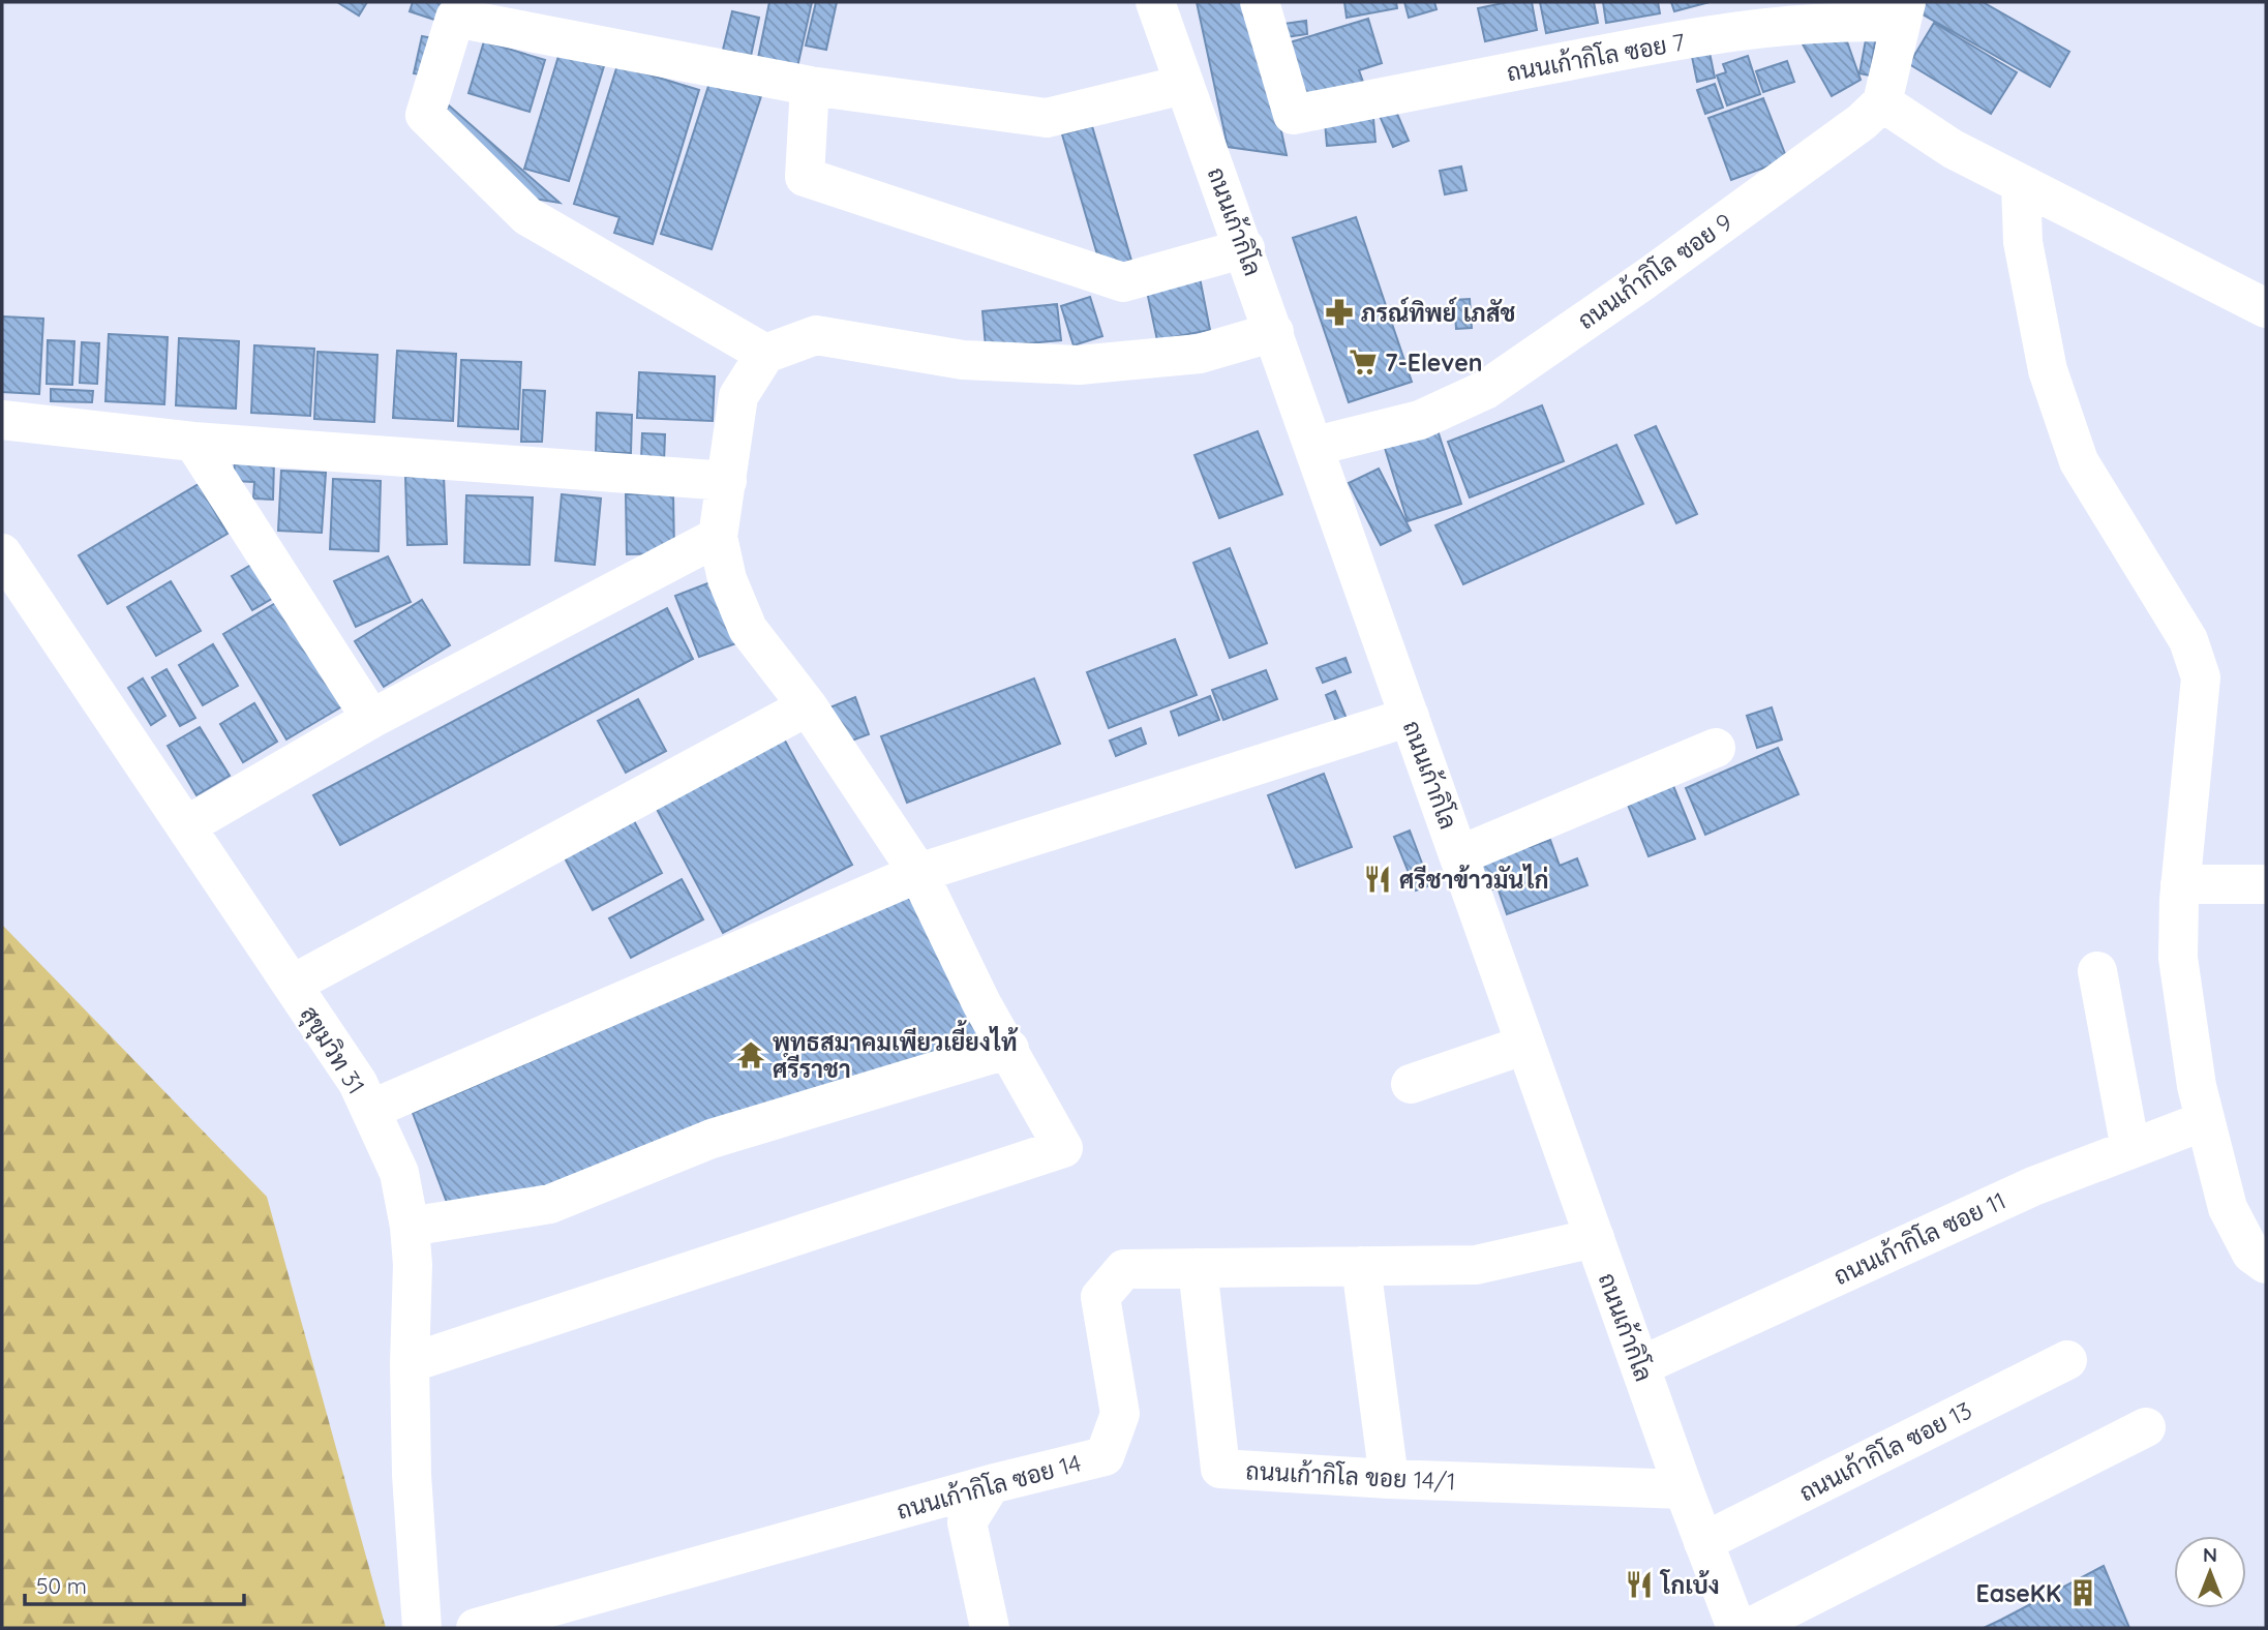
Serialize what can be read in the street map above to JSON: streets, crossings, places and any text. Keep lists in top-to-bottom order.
{
  "streets": {
    "street": [
      "ถนนเก้ากิโล ซอย 7",
      "ถนนเก้ากิโล",
      "ถนนเก้ากิโล ซอย 9",
      "สุขุมวิท 31",
      "ถนนเก้ากิโล ซอย 11",
      "ถนนเก้ากิโล ซอย 13",
      "ถนนเก้ากิโล ขอย 14/1",
      "ถนนเก้ากิโล ซอย 14"
    ]
  },
  "crossings": [
    ["ถนนเก้ากิโล", "ถนนเก้ากิโล ซอย 9"],
    ["ถนนเก้ากิโล", "ถนนเก้ากิโล ซอย 11"],
    ["ถนนเก้ากิโล", "ถนนเก้ากิโล ซอย 13"],
    ["ถนนเก้ากิโล", "ถนนเก้ากิโล ขอย 14/1"],
    ["ถนนเก้ากิโล", "ถนนเก้ากิโล ซอย 14"],
    ["ถนนเก้ากิโล ขอย 14/1", "ถนนเก้ากิโล ซอย 14"]
  ],
  "places": {
    "pharmacy": ["ภรณ์ทิพย์ เภสัช"],
    "supermarket": ["7-Eleven"],
    "restaurant": ["ศรีชาข้าวมันไก่", "โกเบ้ง"],
    "temple": ["พุทธสมาคมเพียวเยี้ยงไท้ ศรีราชา"],
    "building": ["EaseKK"]
  },
  "scale_bar": "50 m",
  "north": "top"
}
